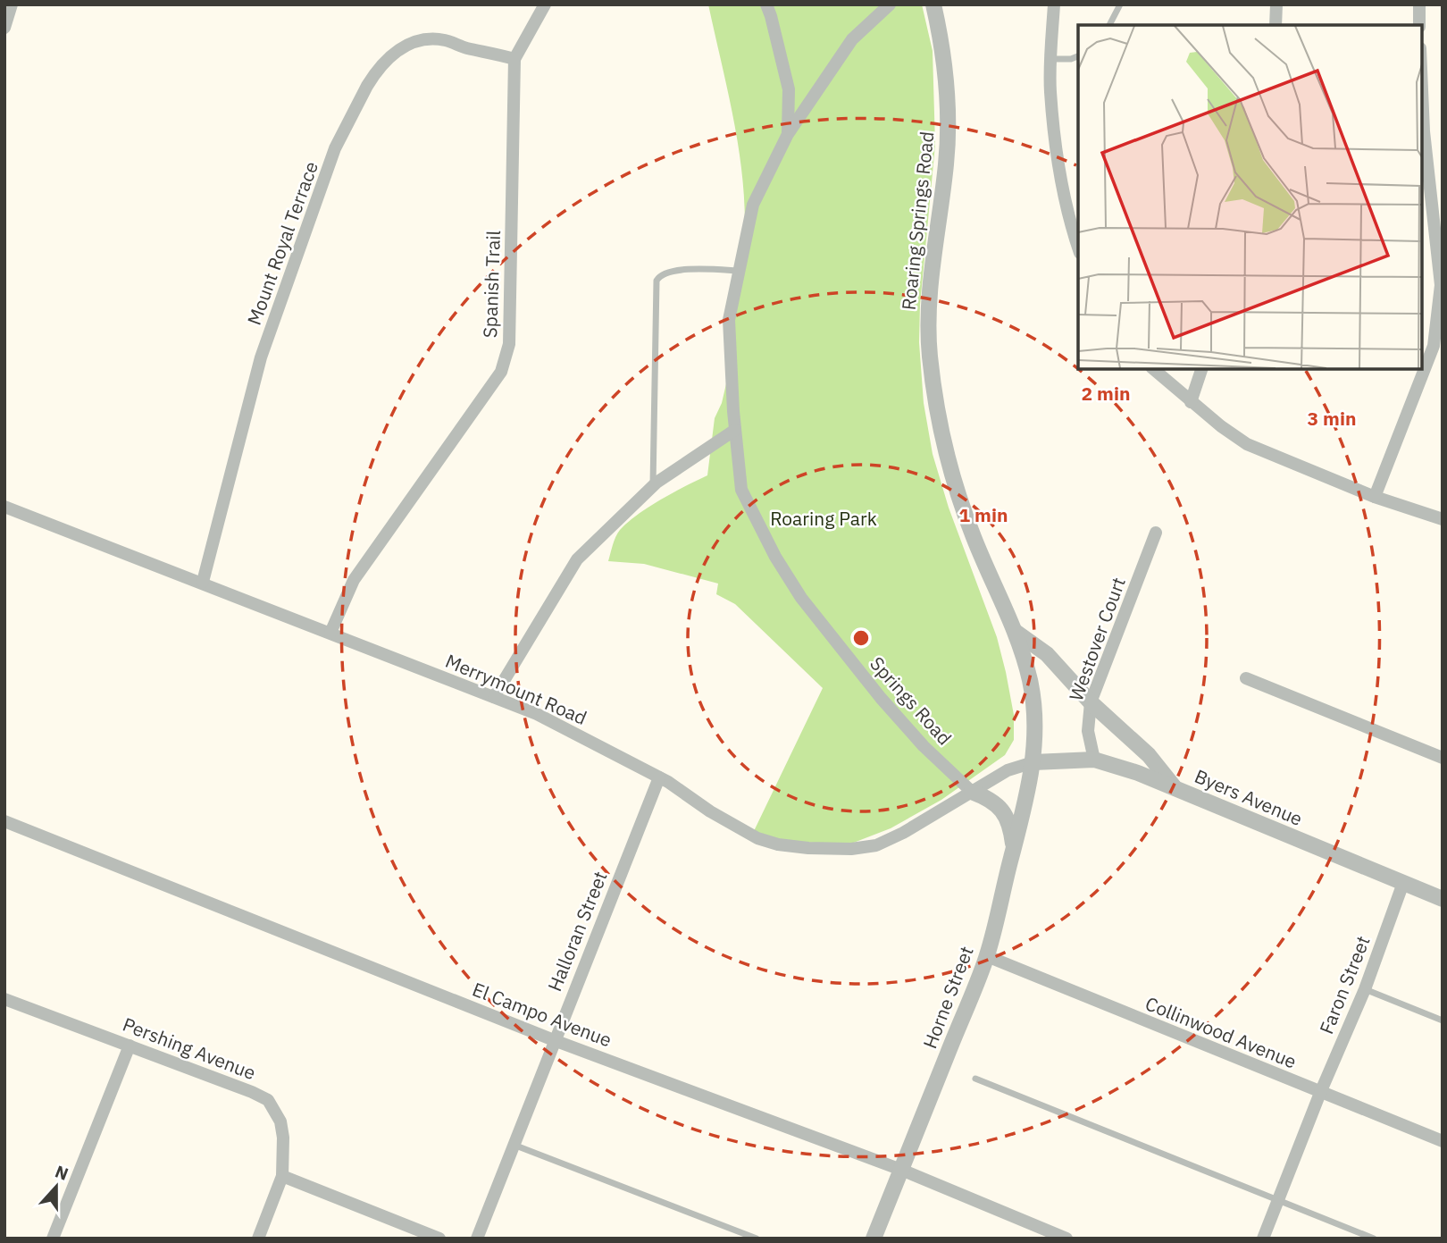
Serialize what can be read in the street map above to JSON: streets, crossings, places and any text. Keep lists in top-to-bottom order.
{
  "streets": {
    "street": [
      "Roaring Springs Road",
      "Mount Royal Terrace",
      "Spanish Trail",
      "Westover Court",
      "Merrymount Road",
      "Springs Road",
      "Byers Avenue",
      "Halloran Street",
      "Faron Street",
      "Horne Street",
      "El Campo Avenue",
      "Collinwood Avenue",
      "Pershing Avenue"
    ]
  },
  "crossings": [
    ["Roaring Springs Road", "Merrymount Road"],
    ["Roaring Springs Road", "Byers Avenue"],
    ["Roaring Springs Road", "Horne Street"],
    ["Mount Royal Terrace", "Spanish Trail"],
    ["Mount Royal Terrace", "Merrymount Road"],
    ["Spanish Trail", "Merrymount Road"],
    ["Westover Court", "Byers Avenue"],
    ["Merrymount Road", "Springs Road"],
    ["Merrymount Road", "Byers Avenue"],
    ["Merrymount Road", "Halloran Street"],
    ["Merrymount Road", "Horne Street"],
    ["Byers Avenue", "Faron Street"],
    ["Byers Avenue", "Horne Street"],
    ["Halloran Street", "El Campo Avenue"],
    ["Faron Street", "Collinwood Avenue"],
    ["Horne Street", "El Campo Avenue"],
    ["Horne Street", "Collinwood Avenue"]
  ],
  "parks": ["Roaring Park"],
  "north": "top",
  "rings": ["2 min", "3 min", "1 min"]
}
